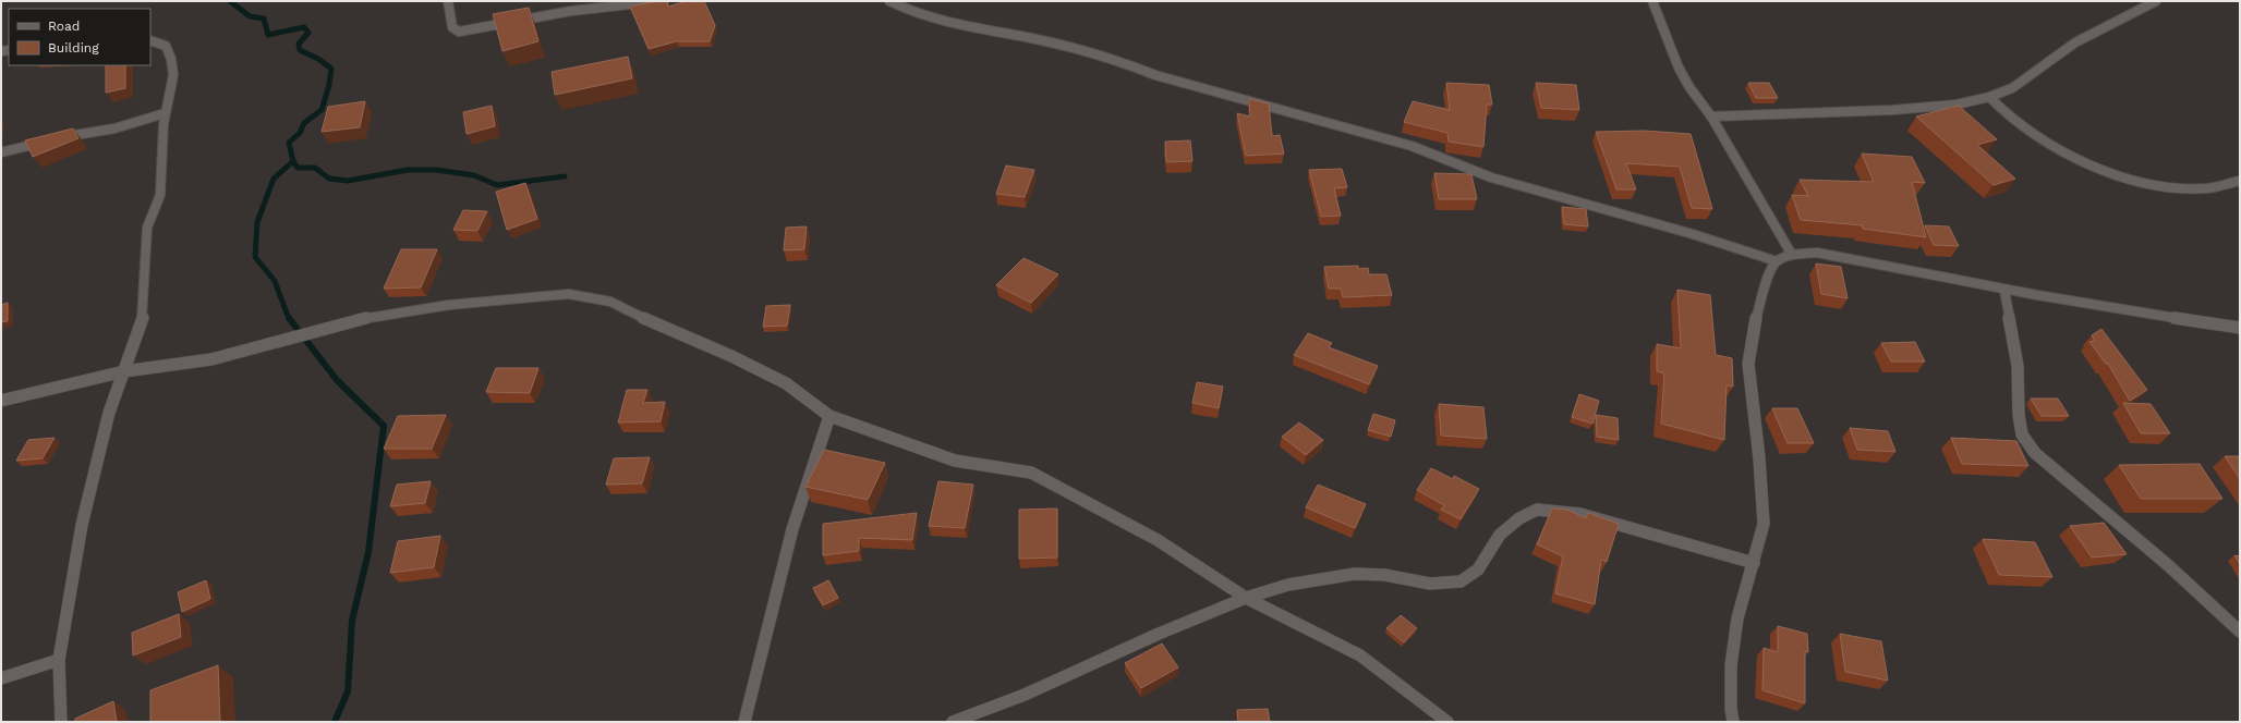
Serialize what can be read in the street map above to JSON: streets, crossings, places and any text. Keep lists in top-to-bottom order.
{
  "legend": ["Road", "Building"]
}
